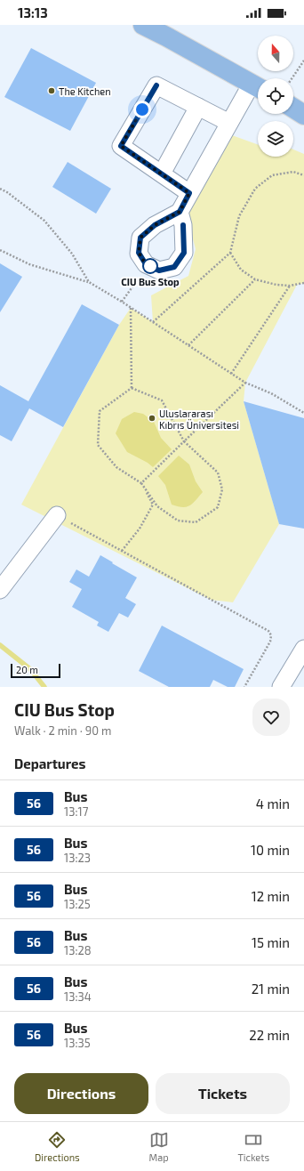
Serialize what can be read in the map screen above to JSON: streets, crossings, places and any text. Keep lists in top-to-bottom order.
{
  "places": ["The Kitchen", "CIU Bus Stop", "Uluslararası Kıbrıs Üniversitesi"],
  "lines": ["bus line 56"],
  "scale_bar": "20 m",
  "north": "top",
  "page": {
    "status": "13:13",
    "scale": "20 m",
    "heading": [
      ["CIU Bus Stop", "Walk · 2 min · 90 m"],
      "Departures"
    ],
    "list": [
      {
        "mark": "56",
        "name": "Bus",
        "note": "13:17",
        "value": "4 min"
      },
      {
        "mark": "56",
        "name": "Bus",
        "note": "13:23",
        "value": "10 min"
      },
      {
        "mark": "56",
        "name": "Bus",
        "note": "13:25",
        "value": "12 min"
      },
      {
        "mark": "56",
        "name": "Bus",
        "note": "13:28",
        "value": "15 min"
      },
      {
        "mark": "56",
        "name": "Bus",
        "note": "13:34",
        "value": "21 min"
      },
      {
        "mark": "56",
        "name": "Bus",
        "note": "13:35",
        "value": "22 min"
      }
    ],
    "buttons": ["Directions", "Tickets"],
    "tabs": ["Directions", "Map", "Tickets"]
  }
}
